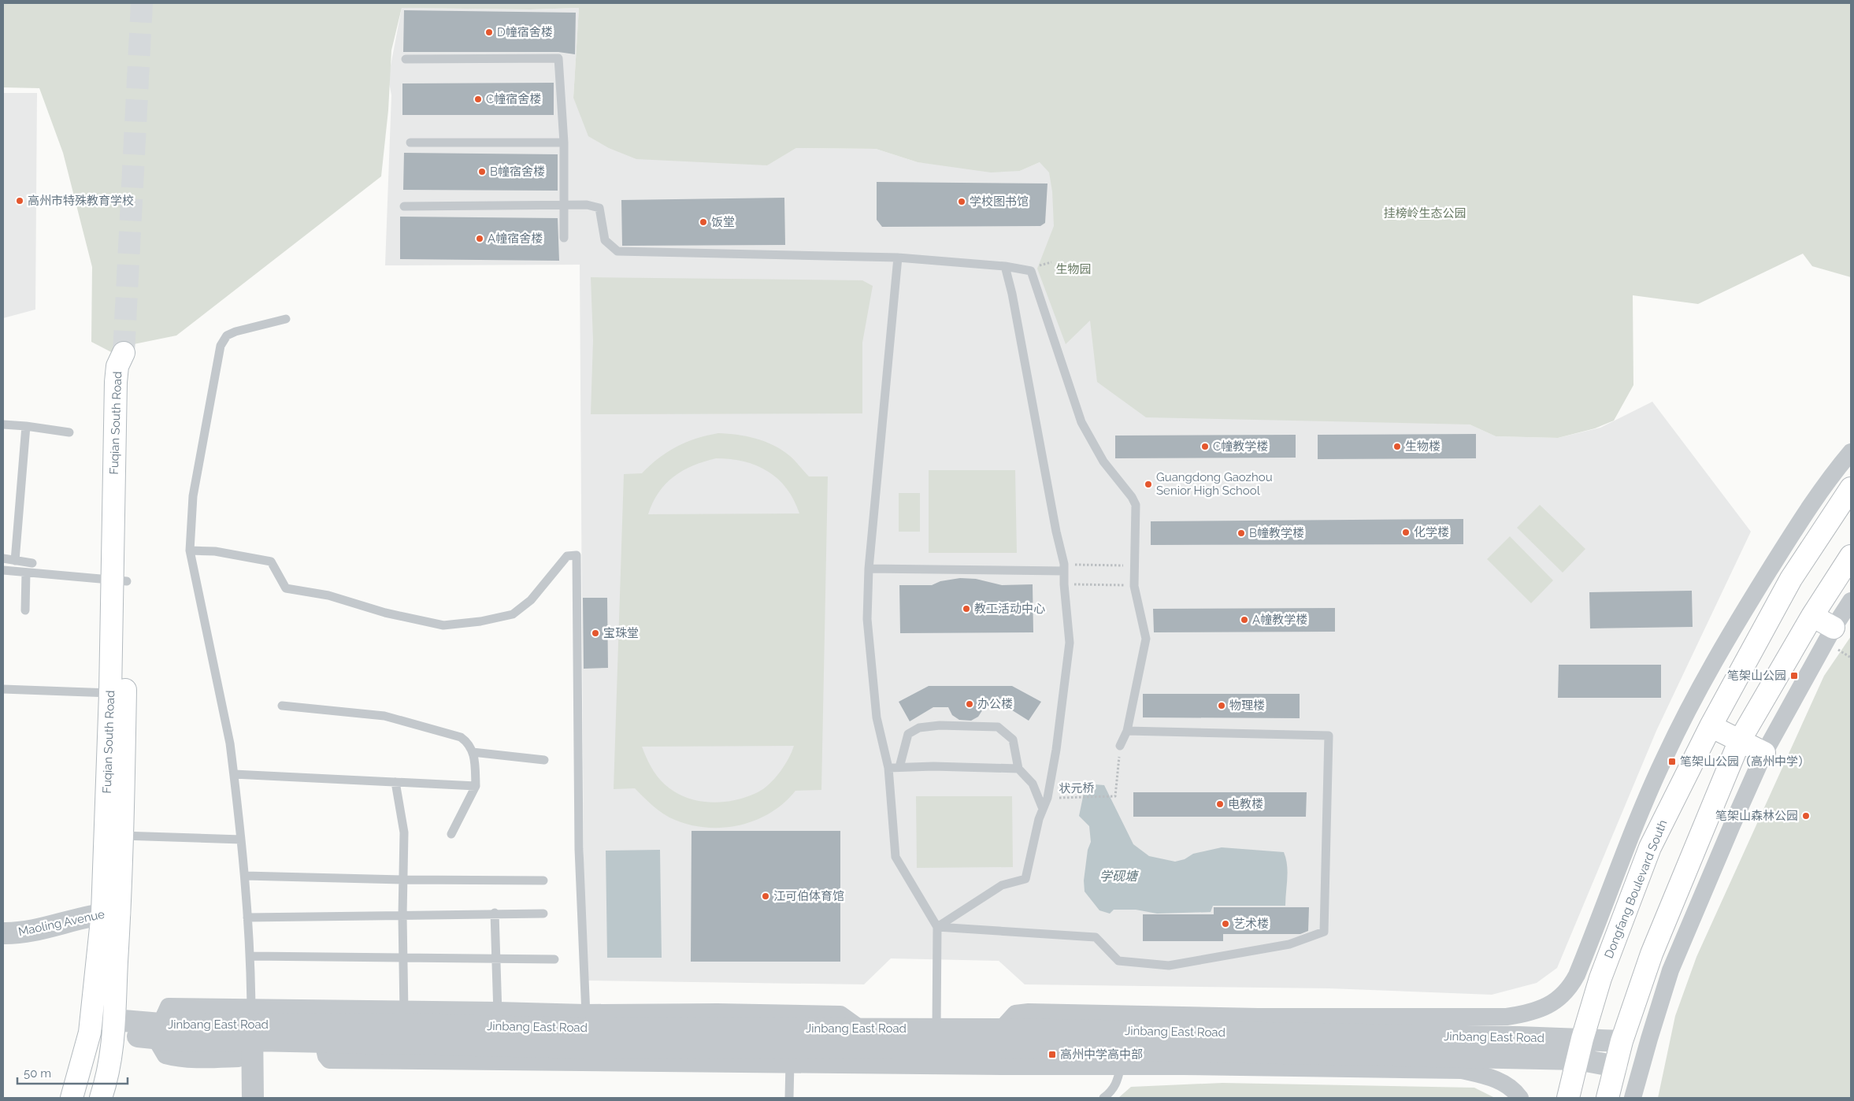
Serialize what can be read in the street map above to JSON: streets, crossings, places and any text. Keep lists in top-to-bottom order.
{
  "streets": {
    "main road": ["Fuqian South Road", "Dongfang Boulevard South"],
    "street": ["Maoling Avenue", "Jinbang East Road"],
    "path": ["状元桥"]
  },
  "crossings": [
    ["Fuqian South Road", "Maoling Avenue"],
    ["Fuqian South Road", "Jinbang East Road"],
    ["Dongfang Boulevard South", "Jinbang East Road"]
  ],
  "water": ["学砚塘"],
  "parks": ["挂榜岭生态公园", "生物园"],
  "places": {
    "other": [
      "D幢宿舍楼",
      "C幢宿舍楼",
      "B幢宿舍楼",
      "高州市特殊教育学校",
      "学校图书馆",
      "饭堂",
      "A幢宿舍楼",
      "C幢教学楼",
      "生物楼",
      "Guangdong Gaozhou Senior High School",
      "化学楼",
      "B幢教学楼",
      "教工活动中心",
      "A幢教学楼",
      "宝珠堂",
      "办公楼",
      "物理楼",
      "电教楼",
      "笔架山森林公园",
      "江可伯体育馆",
      "艺术楼"
    ],
    "transit": ["笔架山公园", "笔架山公园（高州中学）", "高州中学高中部"]
  },
  "scale_bar": "50 m"
}
